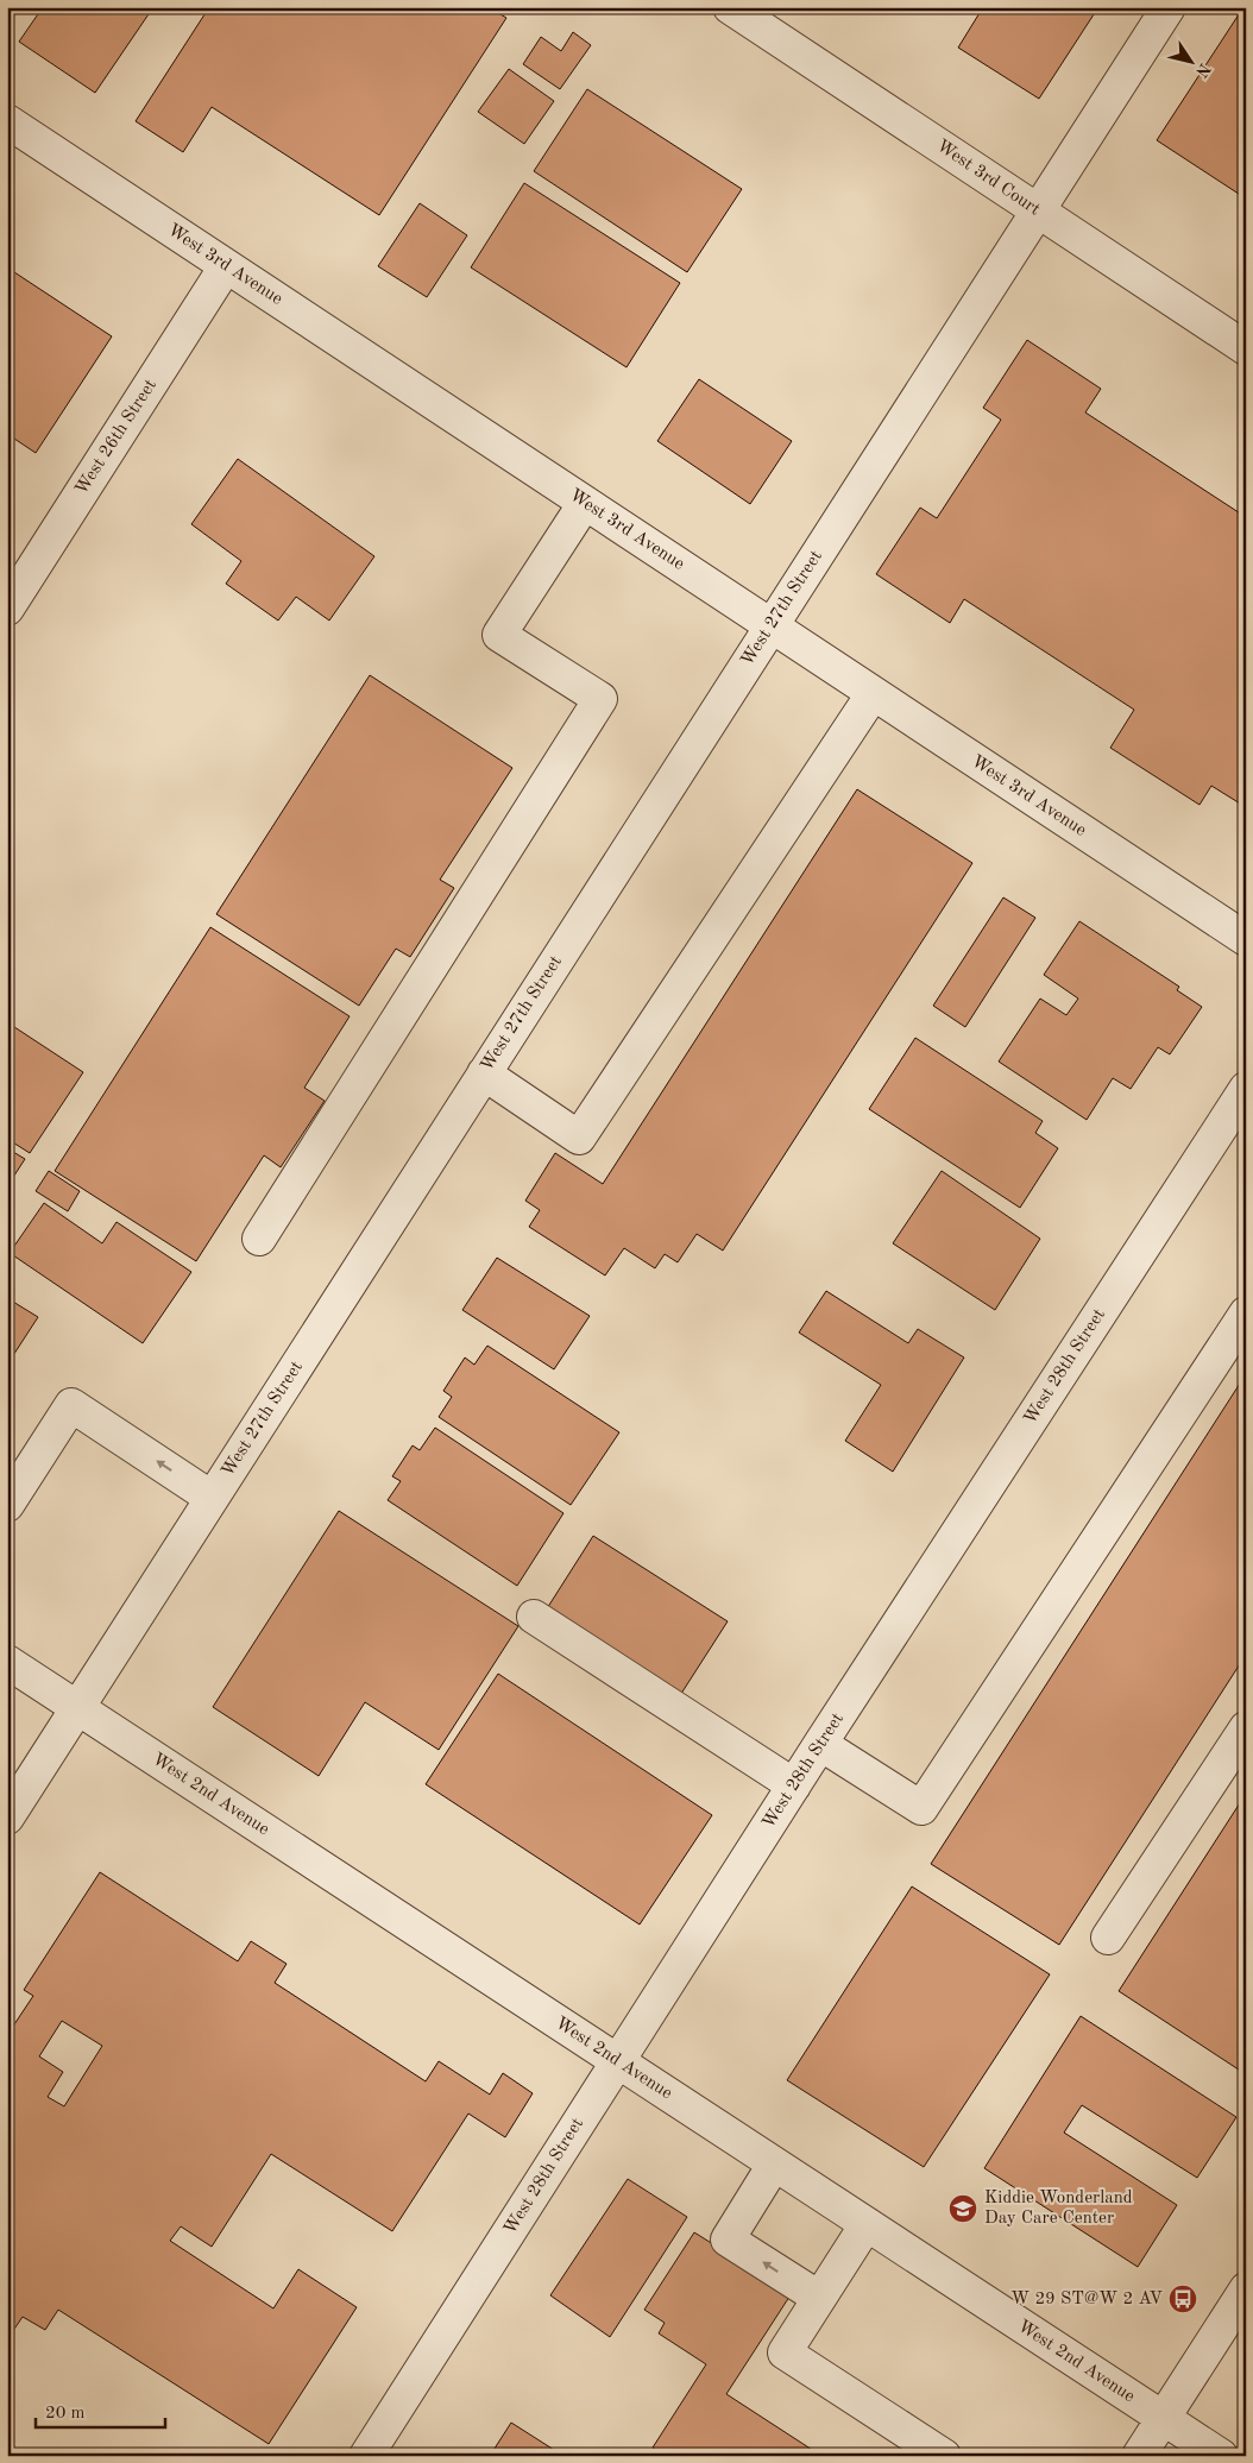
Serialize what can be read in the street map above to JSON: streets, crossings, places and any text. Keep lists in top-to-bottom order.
{
  "streets": {
    "street": [
      "West 3rd Court",
      "West 3rd Avenue",
      "West 26th Street",
      "West 27th Street",
      "West 28th Street",
      "West 2nd Avenue"
    ]
  },
  "crossings": [
    ["West 3rd Court", "West 27th Street"],
    ["West 3rd Avenue", "West 26th Street"],
    ["West 3rd Avenue", "West 27th Street"],
    ["West 27th Street", "West 2nd Avenue"],
    ["West 28th Street", "West 2nd Avenue"]
  ],
  "places": {
    "school or university": ["Kiddie Wonderland Day Care Center"],
    "bus stop": ["W 29 ST@W 2 AV"]
  },
  "scale_bar": "20 m",
  "north": "bottom right"
}
